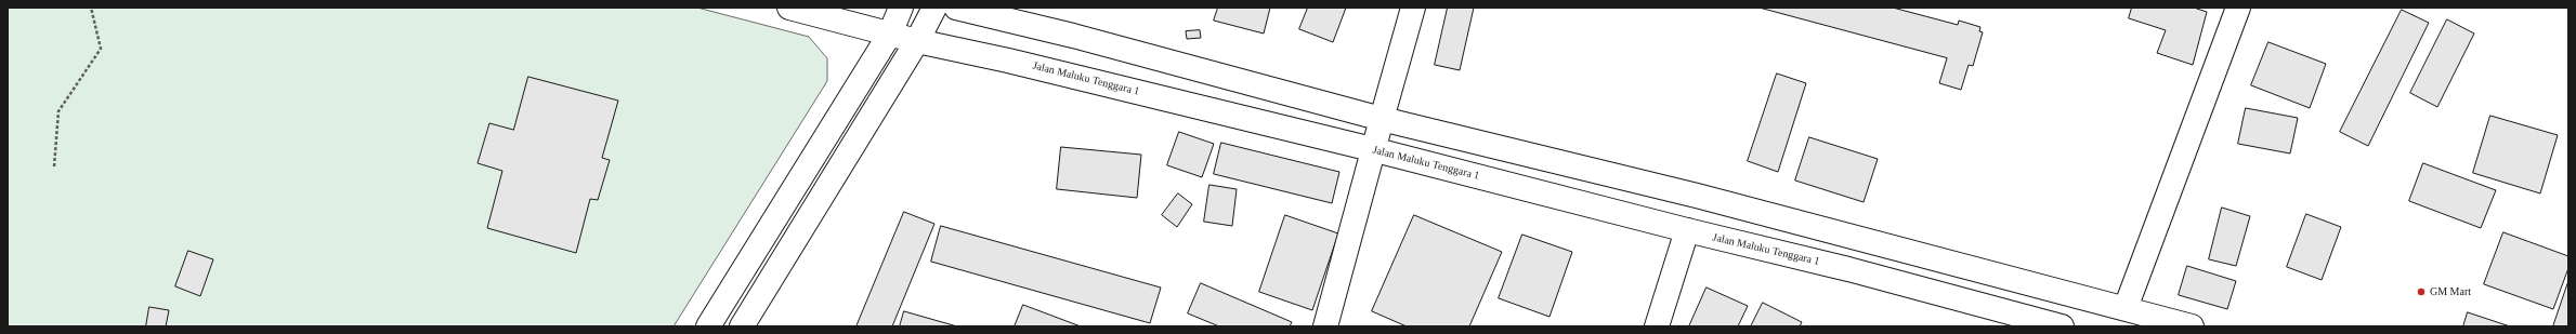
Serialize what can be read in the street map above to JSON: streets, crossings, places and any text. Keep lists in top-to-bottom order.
{
  "streets": {
    "main road": ["Jalan Maluku Tenggara 1"]
  },
  "places": ["GM Mart"]
}
